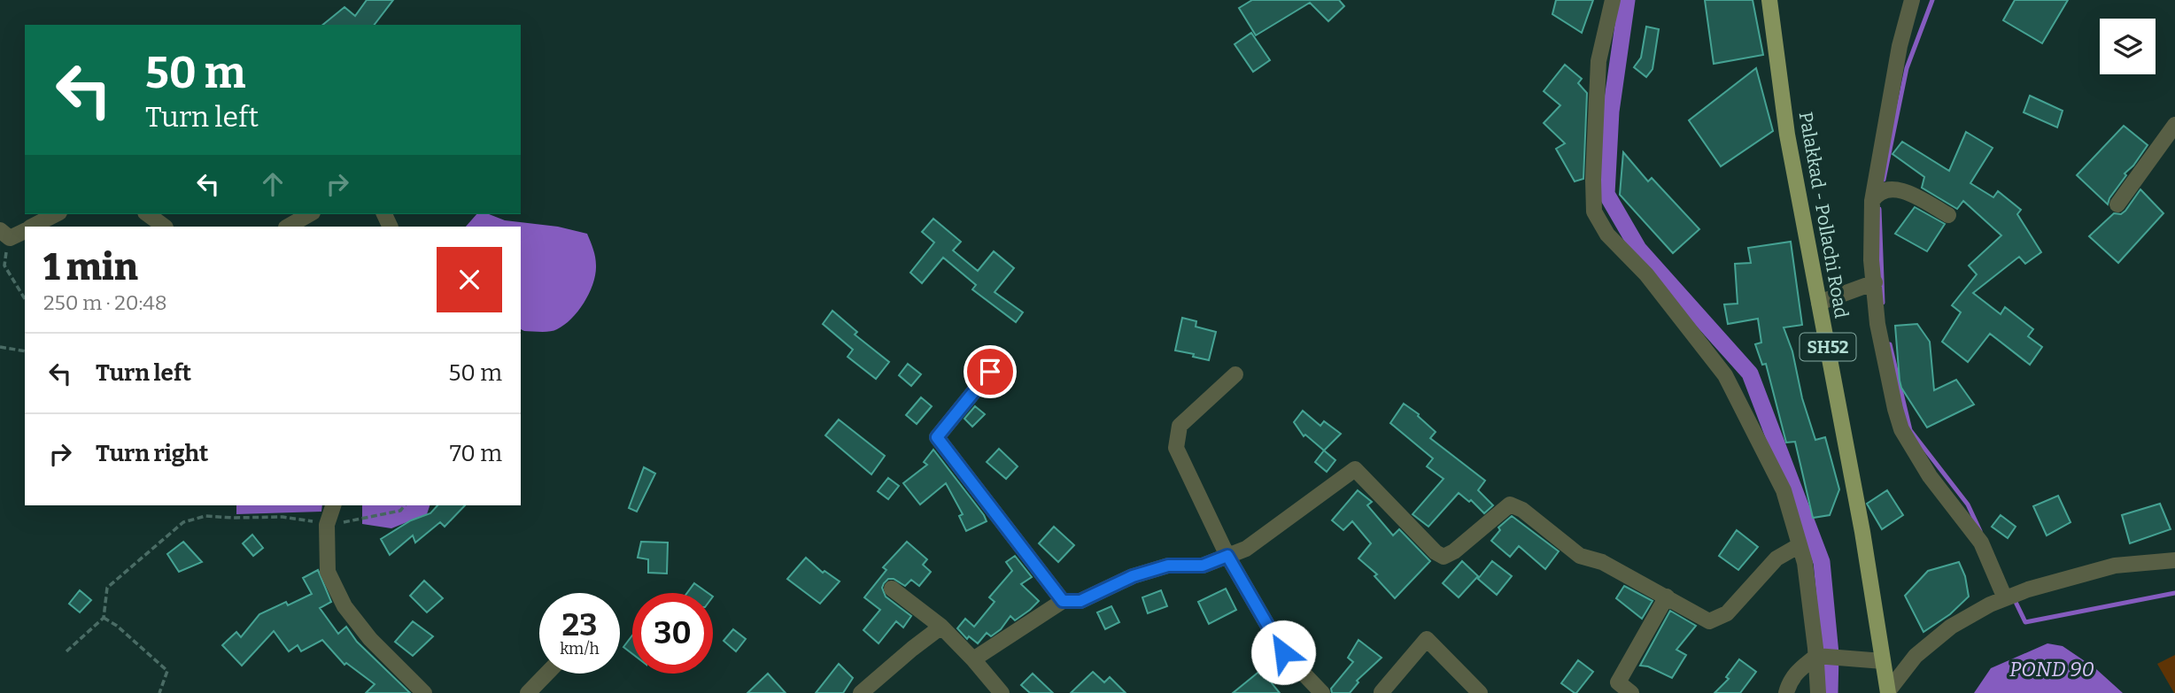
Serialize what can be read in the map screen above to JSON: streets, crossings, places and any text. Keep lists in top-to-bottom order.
{
  "streets": {
    "main road": ["Palakkad - Pollachi Road", "SH52"]
  },
  "water": ["POND 90"],
  "page": {
    "turn": ["50 m", "Turn left"],
    "heading": ["1 min", "250 m · 20:48"],
    "list": [
      {
        "name": "Turn left",
        "value": "50 m"
      },
      {
        "name": "Turn right",
        "value": "70 m"
      }
    ],
    "speed": "23 km/h",
    "limit": "30"
  }
}
